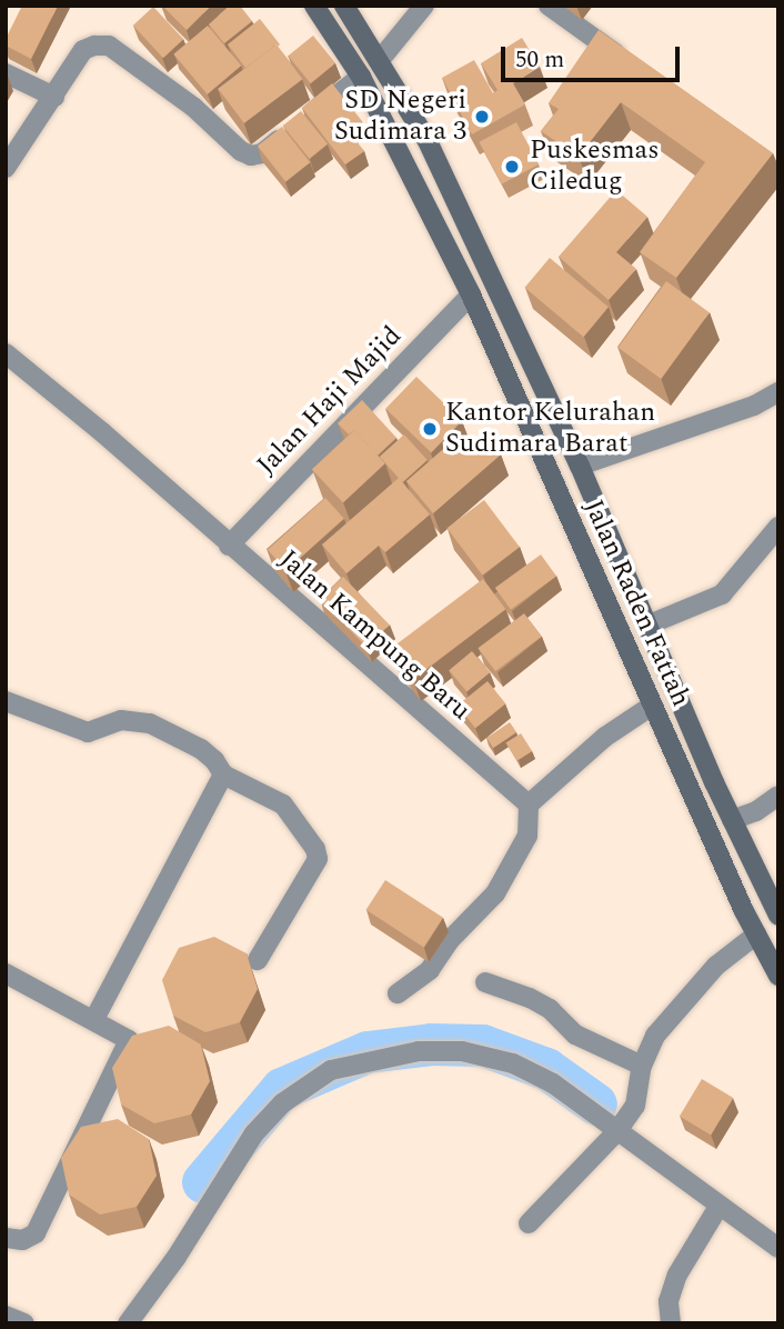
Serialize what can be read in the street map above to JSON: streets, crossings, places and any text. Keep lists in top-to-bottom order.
{
  "streets": {
    "main road": ["Jalan Raden Fattah"],
    "street": ["Jalan Haji Majid", "Jalan Kampung Baru"]
  },
  "crossings": [
    ["Jalan Haji Majid", "Jalan Raden Fattah"],
    ["Jalan Haji Majid", "Jalan Kampung Baru"]
  ],
  "places": ["SD Negeri Sudimara 3", "Puskesmas Ciledug", "Kantor Kelurahan Sudimara Barat"],
  "scale_bar": "50 m"
}
